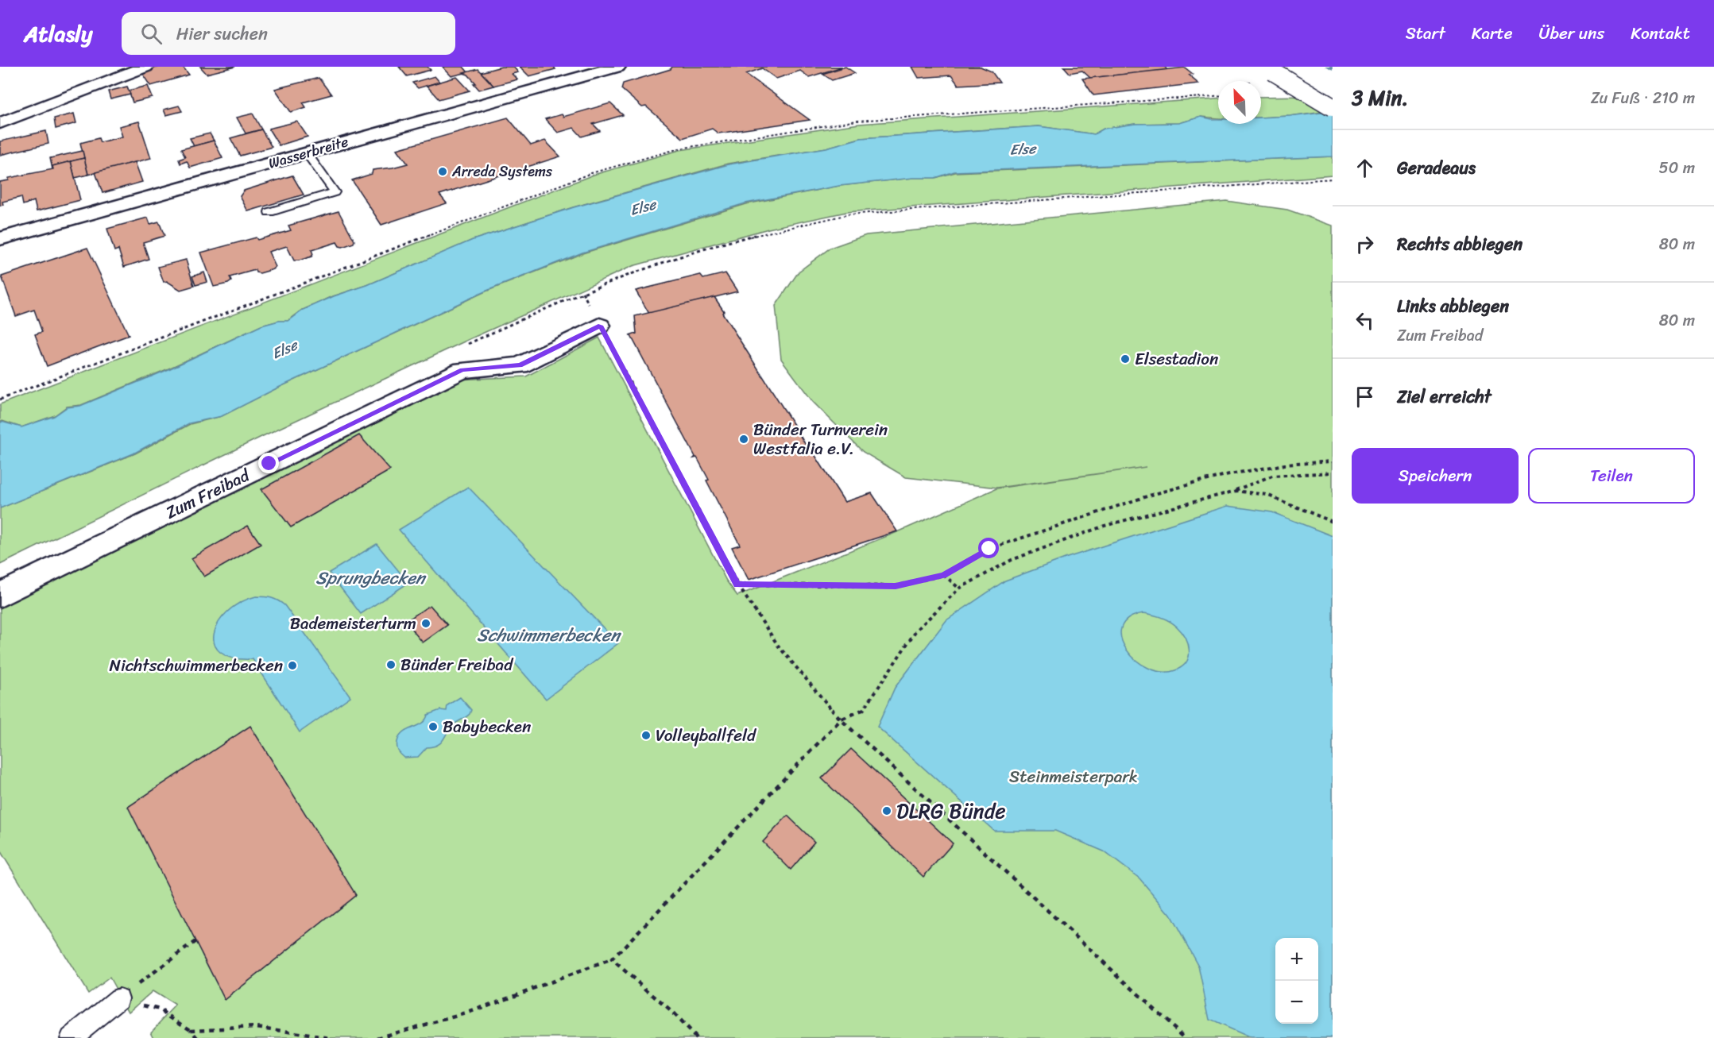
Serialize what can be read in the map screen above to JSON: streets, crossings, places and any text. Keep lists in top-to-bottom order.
{
  "streets": {
    "main road": ["Wasserbreite", "Zum Freibad"]
  },
  "water": ["Else", "Sprungbecken", "Schwimmerbecken"],
  "parks": ["Steinmeisterpark"],
  "places": [
    "Arreda Systems",
    "Elsestadion",
    "Bünder Turnverein Westfalia e.V.",
    "Bademeisterturm",
    "Bünder Freibad",
    "Nichtschwimmerbecken",
    "Babybecken",
    "Volleyballfeld",
    "DLRG Bünde"
  ],
  "north": "top left",
  "page": {
    "header": "Atlasly",
    "search": "Hier suchen",
    "nav": [
      "Start",
      "Karte",
      "Über uns",
      "Kontakt"
    ],
    "heading": ["3 Min.", "Zu Fuß · 210 m"],
    "list": [
      ["Geradeaus", "50 m"],
      ["Rechts abbiegen", "80 m"],
      ["Links abbiegen", "Zum Freibad", "80 m"],
      "Ziel erreicht"
    ],
    "buttons": ["Speichern", "Teilen"],
    "map_buttons": ["+", "−"]
  }
}
